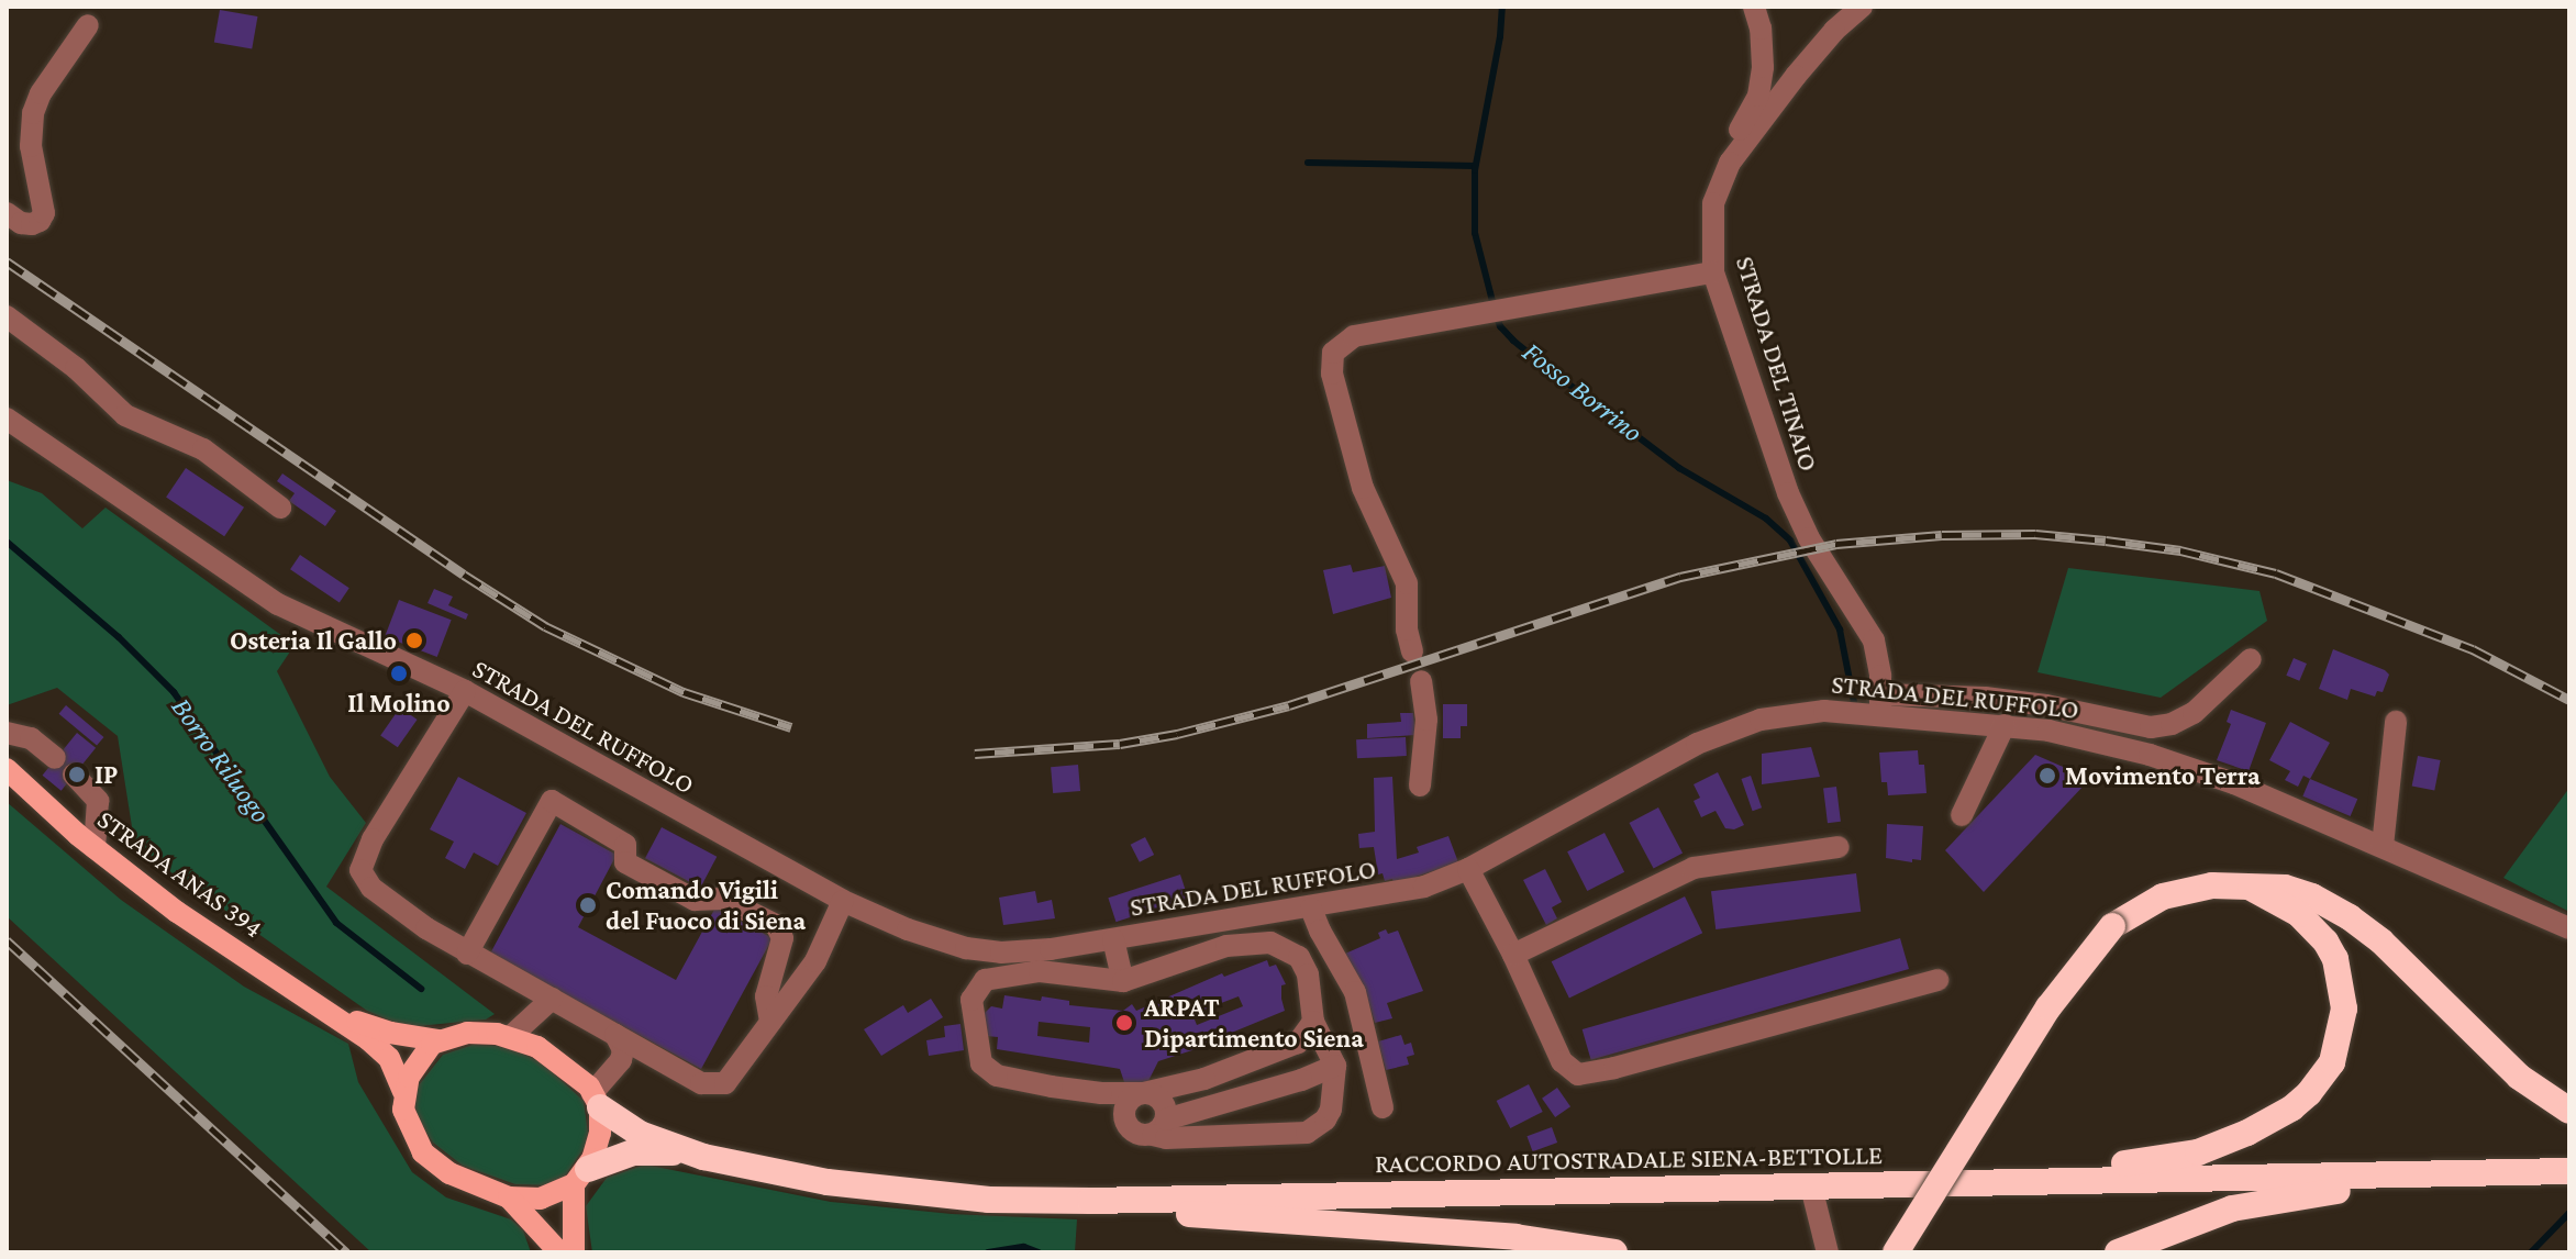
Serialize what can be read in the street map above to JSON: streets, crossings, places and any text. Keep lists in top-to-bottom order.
{
  "streets": {
    "highway": ["RACCORDO AUTOSTRADALE SIENA-BETTOLLE"],
    "main road": ["STRADA ANAS 394"],
    "street": ["STRADA DEL TINAIO", "STRADA DEL RUFFOLO"]
  },
  "crossings": [
    ["STRADA DEL TINAIO", "STRADA DEL RUFFOLO"],
    ["STRADA ANAS 394", "RACCORDO AUTOSTRADALE SIENA-BETTOLLE"]
  ],
  "water": ["Fosso Borrino", "Borro Riluogo"],
  "places": [
    "Osteria Il Gallo",
    "Il Molino",
    "IP",
    "Movimento Terra",
    "Comando Vigili del Fuoco di Siena",
    "ARPAT Dipartimento Siena"
  ]
}
